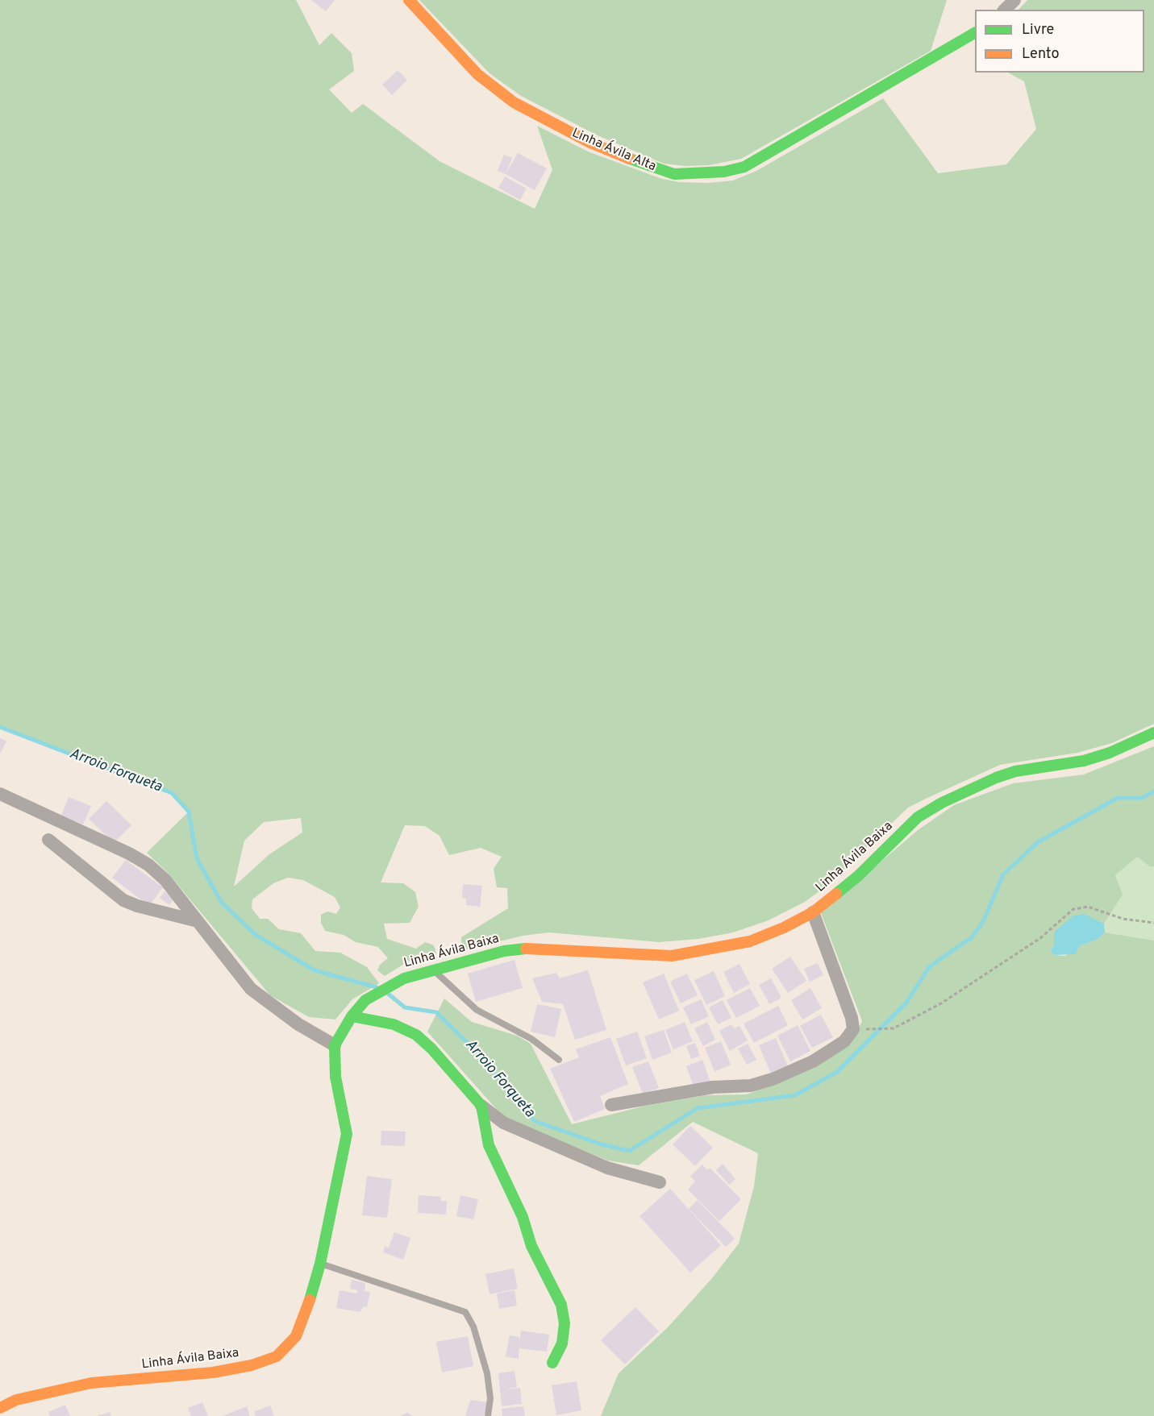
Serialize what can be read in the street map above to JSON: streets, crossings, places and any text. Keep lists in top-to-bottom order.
{
  "streets": {
    "street": ["Linha Ávila Alta", "Linha Ávila Baixa"]
  },
  "water": ["Arroio Forqueta"],
  "legend": ["Livre", "Lento"]
}
